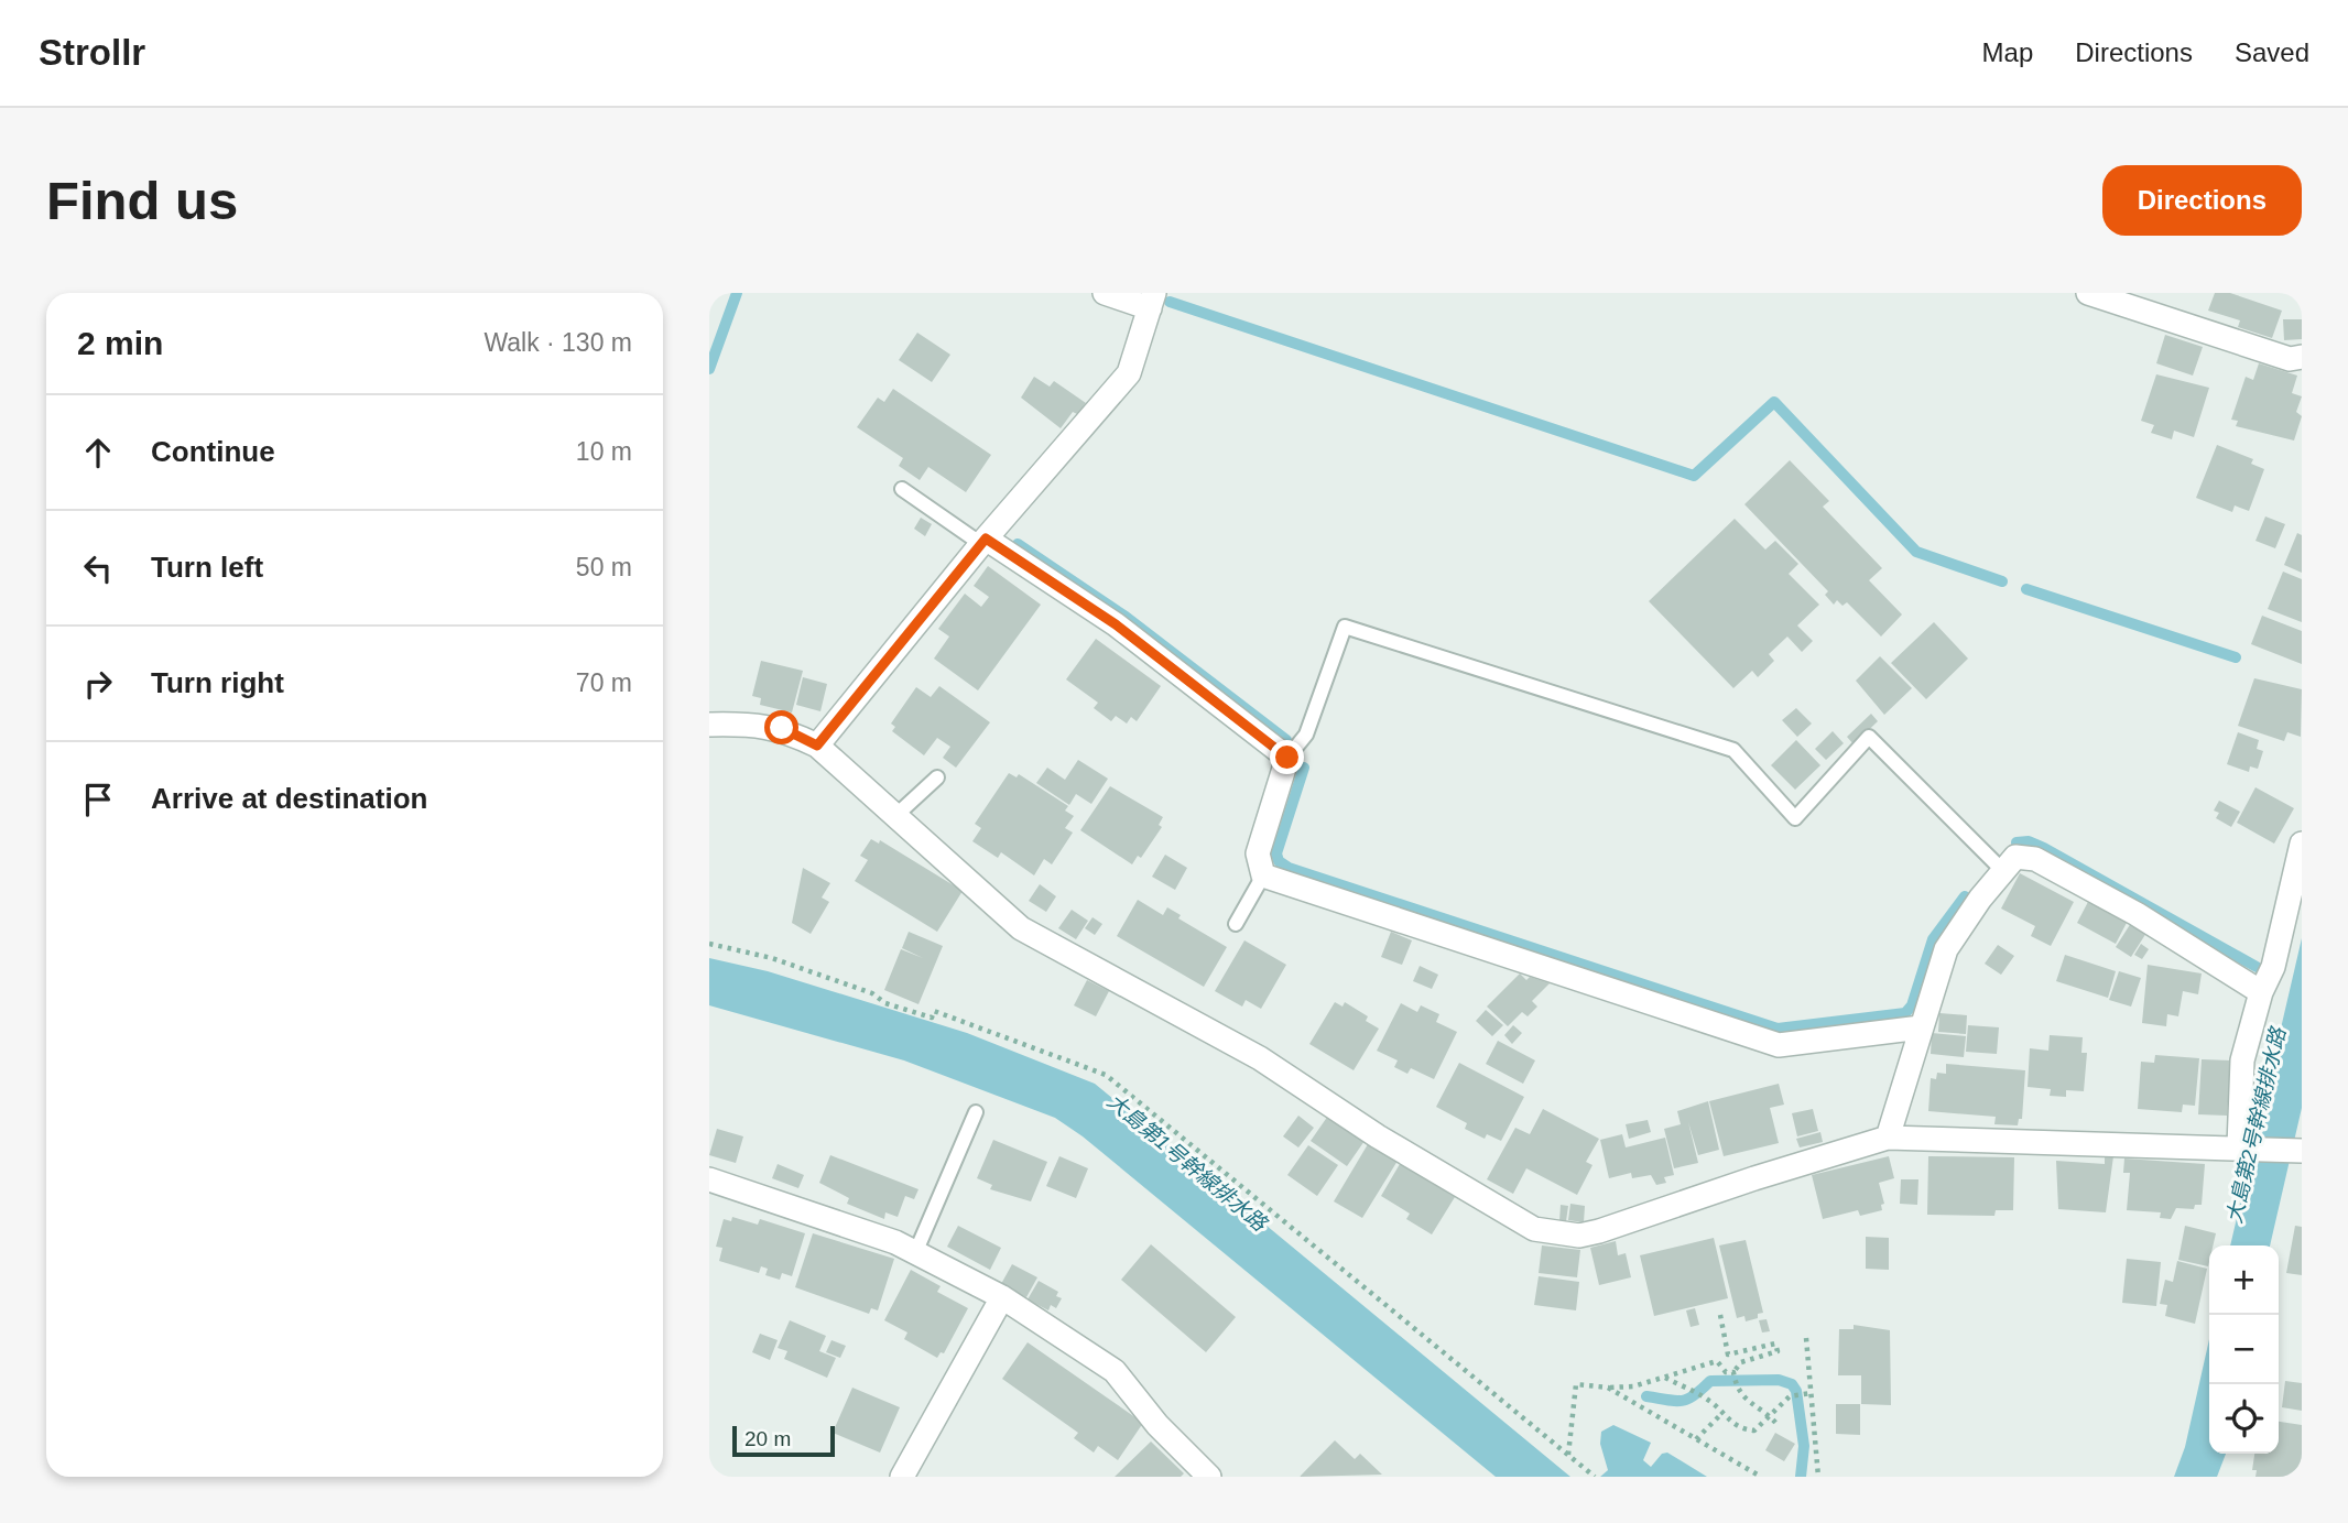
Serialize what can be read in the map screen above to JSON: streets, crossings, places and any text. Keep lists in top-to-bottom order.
{
  "water": ["大島第2号幹線排水路", "大島第1号幹線排水路"],
  "scale_bar": "20 m",
  "page": {
    "header": "Strollr",
    "nav": ["Map", "Directions", "Saved"],
    "buttons": "Directions",
    "title": "Find us",
    "heading": ["2 min", "Walk · 130 m"],
    "list": [
      ["Continue", "10 m"],
      ["Turn left", "50 m"],
      ["Turn right", "70 m"],
      "Arrive at destination"
    ],
    "map_buttons": ["+", "−"],
    "scale": "20 m"
  }
}
